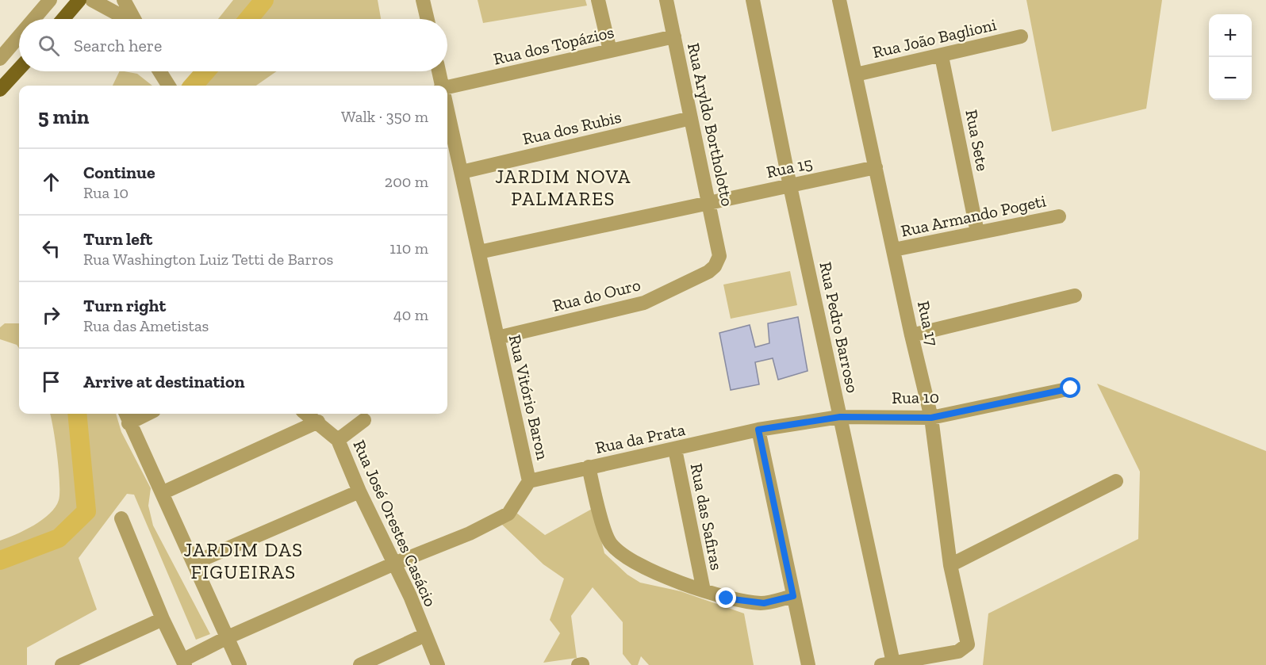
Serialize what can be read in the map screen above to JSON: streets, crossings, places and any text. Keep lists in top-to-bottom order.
{
  "streets": {
    "street": [
      "Rua João Baglioni",
      "Rua dos Topázios",
      "Rua Aryldo Bortholotto",
      "Rua dos Rubis",
      "Rua Sete",
      "Rua 15",
      "Rua Armando Pogeti",
      "Rua do Ouro",
      "Rua 17",
      "Rua Pedro Barroso",
      "Rua Vitório Baron",
      "Rua 10",
      "Rua da Prata",
      "Rua das Safiras",
      "Rua José Orestes Casácio"
    ]
  },
  "crossings": [
    ["Rua João Baglioni", "Rua Sete"],
    ["Rua João Baglioni", "Rua 17"],
    ["Rua dos Topázios", "Rua Aryldo Bortholotto"],
    ["Rua Aryldo Bortholotto", "Rua dos Rubis"],
    ["Rua Aryldo Bortholotto", "Rua 15"],
    ["Rua Aryldo Bortholotto", "Rua do Ouro"],
    ["Rua dos Rubis", "Rua Vitório Baron"],
    ["Rua Sete", "Rua Armando Pogeti"],
    ["Rua 15", "Rua 17"],
    ["Rua 15", "Rua Pedro Barroso"],
    ["Rua 15", "Rua Vitório Baron"],
    ["Rua Armando Pogeti", "Rua 17"],
    ["Rua do Ouro", "Rua Vitório Baron"],
    ["Rua 17", "Rua Pedro Barroso"],
    ["Rua 17", "Rua 10"],
    ["Rua Pedro Barroso", "Rua 10"],
    ["Rua Vitório Baron", "Rua da Prata"],
    ["Rua Vitório Baron", "Rua José Orestes Casácio"],
    ["Rua 10", "Rua da Prata"],
    ["Rua da Prata", "Rua das Safiras"]
  ],
  "districts": ["JARDIM NOVA PALMARES", "JARDIM DAS FIGUEIRAS"],
  "page": {
    "map_buttons": ["+", "−"],
    "search": "Search here",
    "heading": ["5 min", "Walk · 350 m"],
    "list": [
      ["Continue", "Rua 10", "200 m"],
      ["Turn left", "Rua Washington Luiz Tetti de Barros", "110 m"],
      ["Turn right", "Rua das Ametistas", "40 m"],
      "Arrive at destination"
    ]
  }
}
